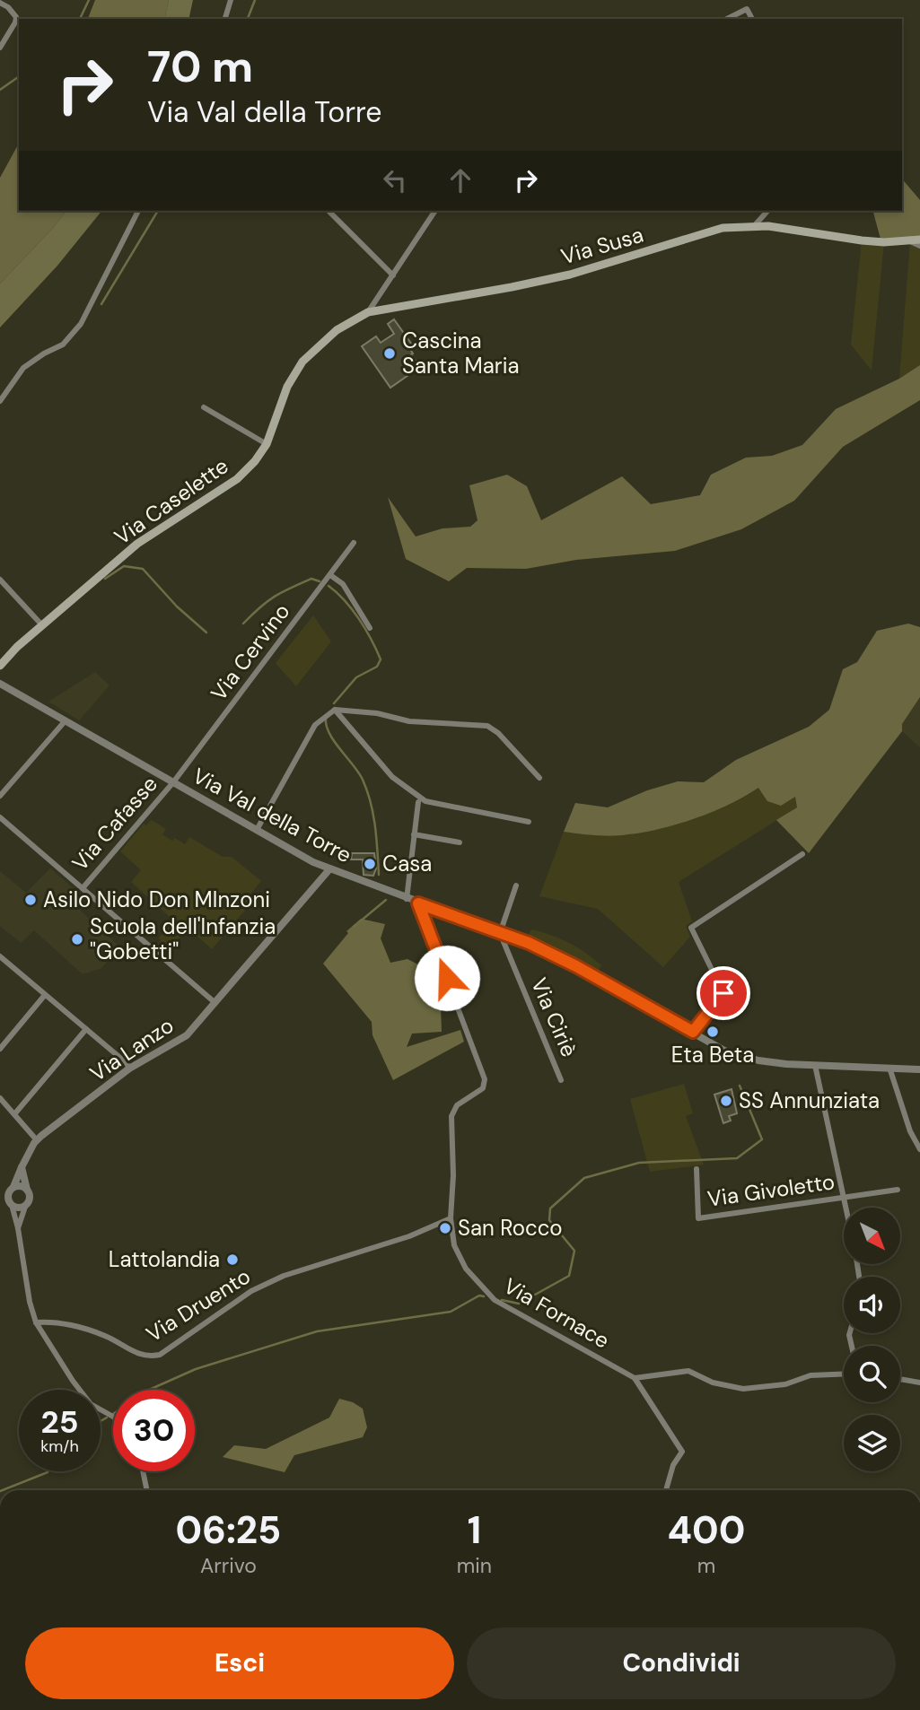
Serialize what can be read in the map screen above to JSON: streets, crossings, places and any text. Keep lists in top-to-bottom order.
{
  "streets": {
    "main road": ["Via Susa", "Via Caselette"],
    "street": [
      "Via Cervino",
      "Via Val della Torre",
      "Via Cafasse",
      "Via Ciriè",
      "Via Lanzo",
      "Via Givoletto",
      "Via Druento",
      "Via Fornace"
    ]
  },
  "crossings": [
    ["Via Susa", "Via Caselette"],
    ["Via Cervino", "Via Val della Torre"],
    ["Via Cervino", "Via Cafasse"],
    ["Via Val della Torre", "Via Cafasse"],
    ["Via Val della Torre", "Via Ciriè"],
    ["Via Val della Torre", "Via Lanzo"],
    ["Via Val della Torre", "Via Fornace"],
    ["Via Druento", "Via Fornace"]
  ],
  "places": [
    "Cascina Santa Maria",
    "Casa",
    "Asilo Nido Don MInzoni",
    "Scuola dell'Infanzia \"Gobetti\"",
    "Eta Beta",
    "SS Annunziata",
    "San Rocco",
    "Lattolandia"
  ],
  "north": "bottom right",
  "page": {
    "turn": ["70 m", "Via Val della Torre"],
    "speed": "25 km/h",
    "limit": "30",
    "eta": [
      "06:25",
      "Arrivo",
      "1",
      "min",
      "400",
      "m"
    ],
    "buttons": ["Esci", "Condividi"]
  }
}
